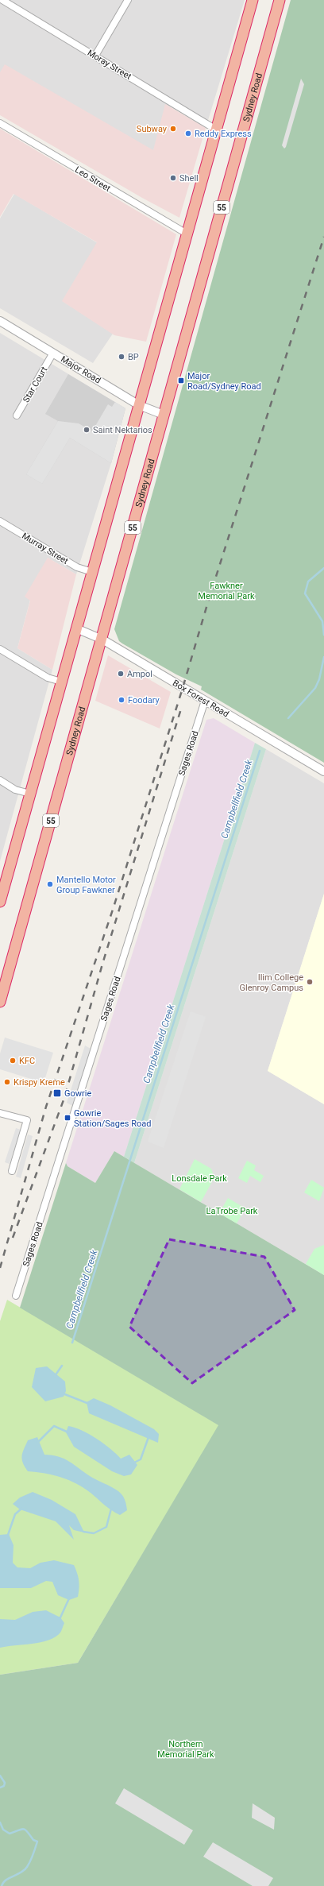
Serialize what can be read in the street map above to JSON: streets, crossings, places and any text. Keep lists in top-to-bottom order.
{
  "streets": {
    "highway": ["Sydney Road", "55"],
    "street": [
      "Moray Street",
      "Leo Street",
      "Major Road",
      "Star Court",
      "Murray Street",
      "Box Forest Road",
      "Sages Road"
    ]
  },
  "crossings": [
    ["Sydney Road", "Major Road"],
    ["Sydney Road", "Box Forest Road"],
    ["Major Road", "Star Court"],
    ["Box Forest Road", "Sages Road"]
  ],
  "water": ["Campbellfield Creek"],
  "parks": [
    "Fawkner Memorial Park",
    "Lonsdale Park",
    "LaTrobe Park",
    "Northern Memorial Park"
  ],
  "places": {
    "other": [
      "Subway",
      "Reddy Express",
      "Shell",
      "BP",
      "Saint Nektarios",
      "Ampol",
      "Foodary",
      "Mantello Motor Group Fawkner",
      "Ilim College Glenroy Campus",
      "KFC",
      "Krispy Kreme"
    ],
    "transit": ["Major Road/Sydney Road", "Gowrie", "Gowrie Station/Sages Road"]
  }
}
